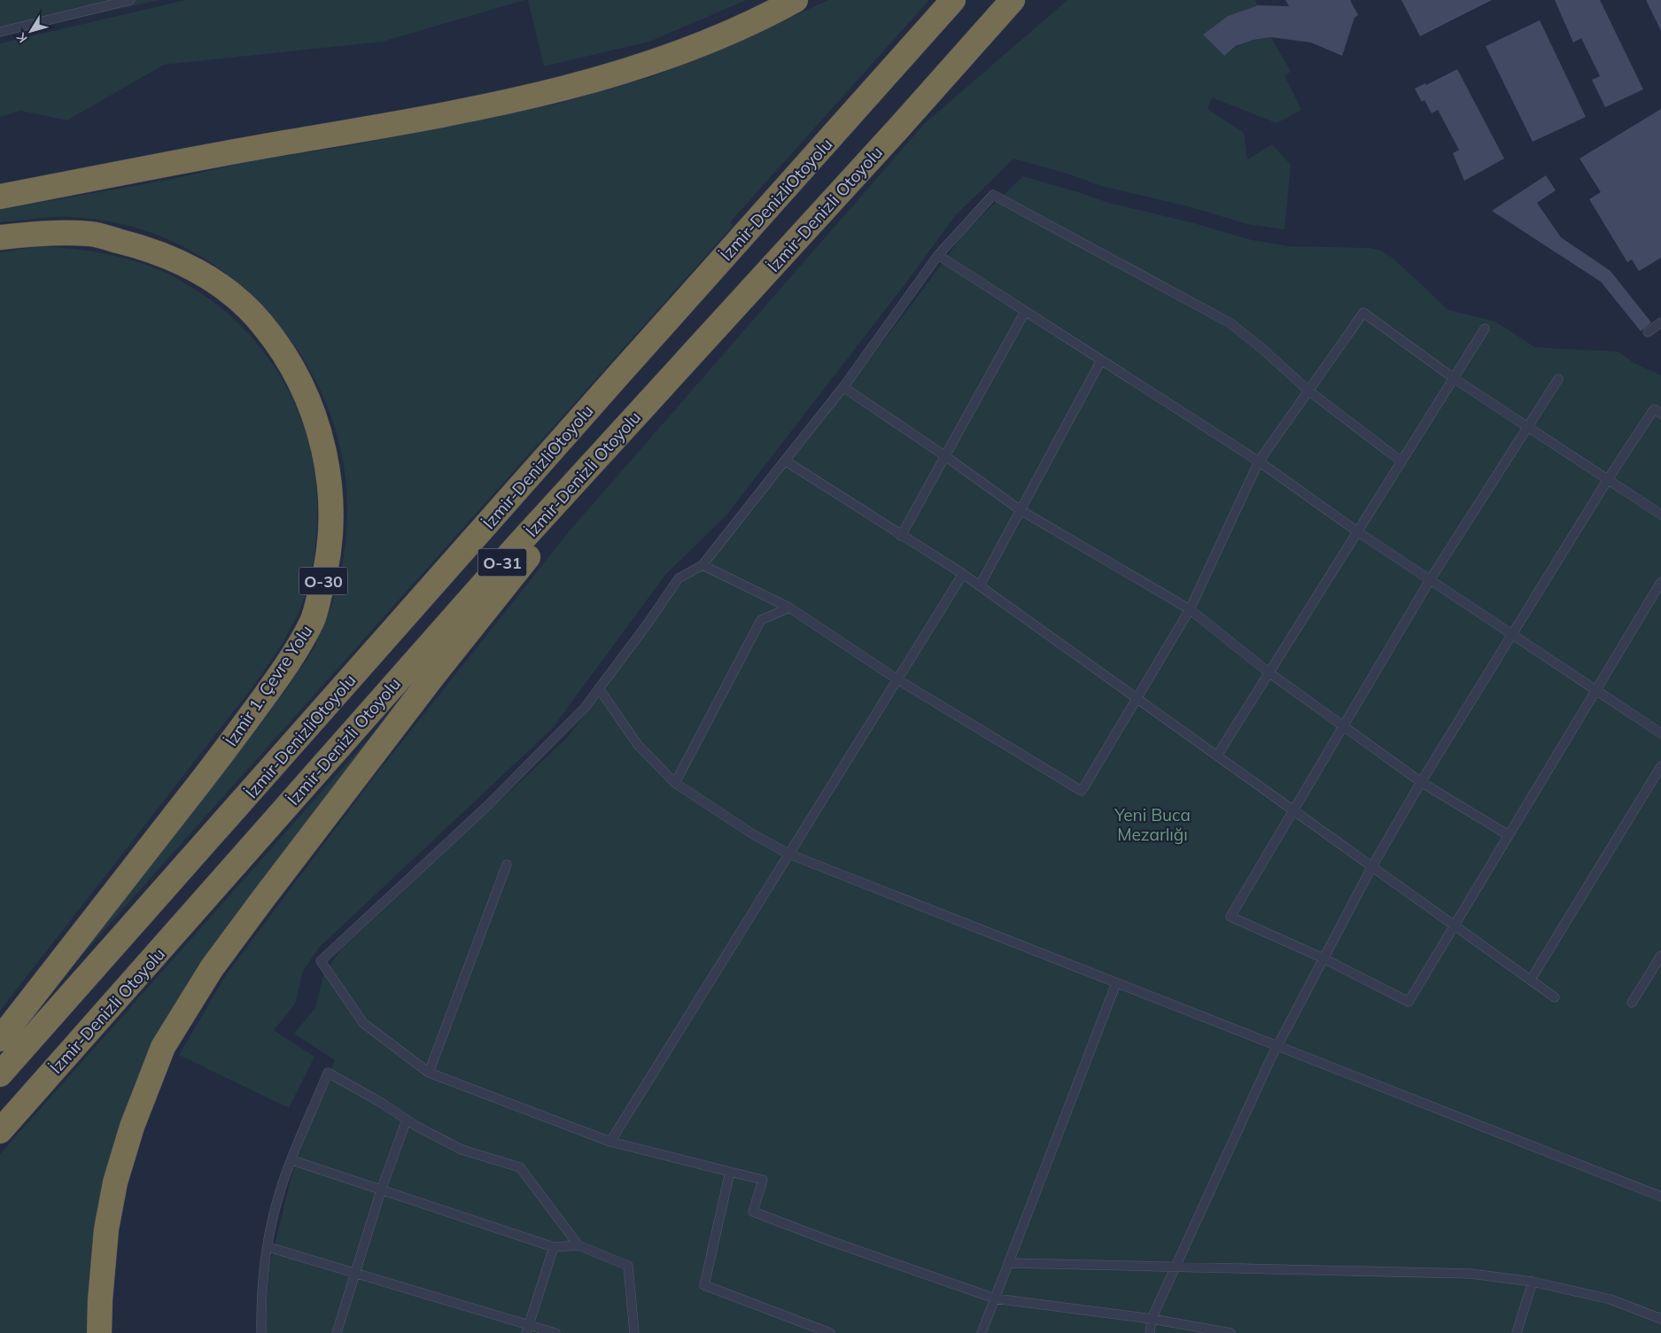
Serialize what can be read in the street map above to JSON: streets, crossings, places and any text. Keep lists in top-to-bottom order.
{
  "streets": {
    "highway": [
      "İzmir-DenizliOtoyolu",
      "İzmir-Denizli Otoyolu",
      "O-31",
      "O-30",
      "İzmir 1. Çevre Yolu"
    ]
  },
  "parks": ["Yeni Buca Mezarlığı"],
  "north": "bottom left"
}
